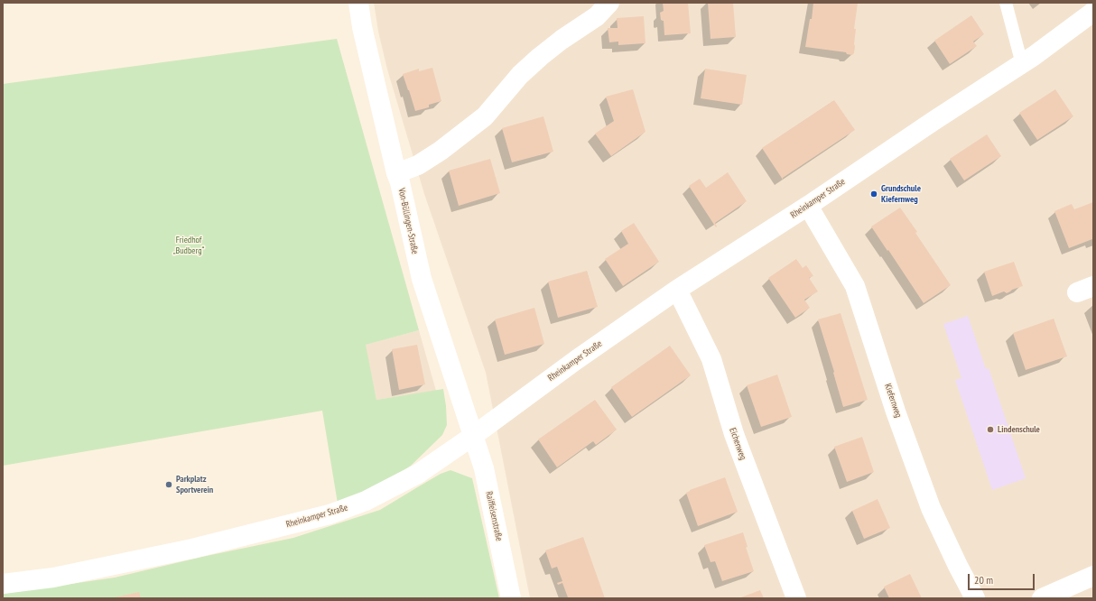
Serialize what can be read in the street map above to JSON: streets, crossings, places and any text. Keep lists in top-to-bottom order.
{
  "streets": {
    "street": [
      "Rheinkamper Straße",
      "Von-Büllingen-Straße",
      "Kiefernweg",
      "Eichenweg",
      "Raiffeisenstraße"
    ]
  },
  "crossings": [
    ["Rheinkamper Straße", "Von-Büllingen-Straße"],
    ["Rheinkamper Straße", "Kiefernweg"],
    ["Rheinkamper Straße", "Eichenweg"],
    ["Rheinkamper Straße", "Raiffeisenstraße"],
    ["Von-Büllingen-Straße", "Raiffeisenstraße"]
  ],
  "parks": ["Friedhof „Budberg“"],
  "places": ["Grundschule Kiefernweg", "Lindenschule", "Parkplatz Sportverein"],
  "scale_bar": "20 m"
}
